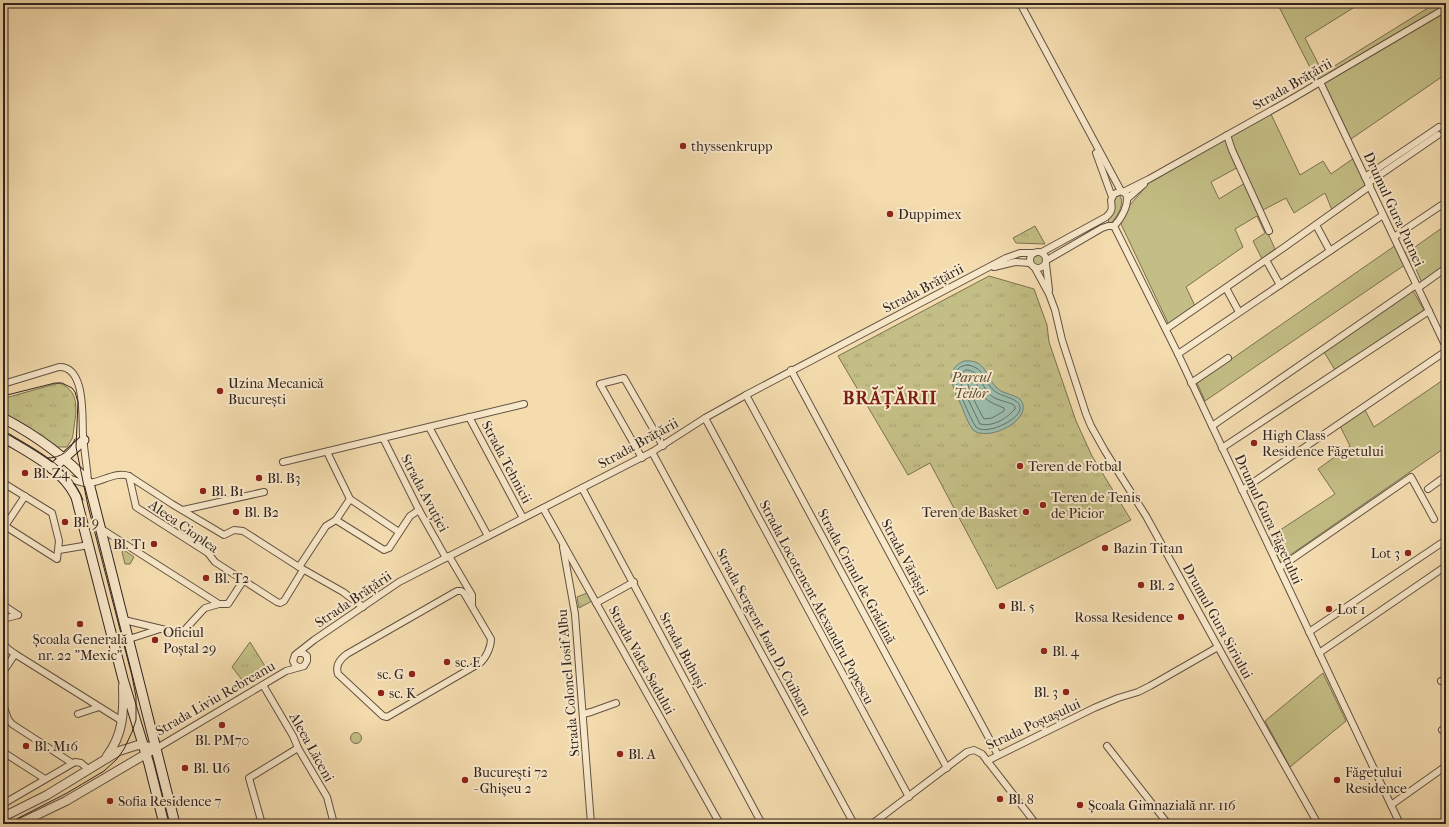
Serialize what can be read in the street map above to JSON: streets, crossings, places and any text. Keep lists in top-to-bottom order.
{
  "streets": {
    "street": [
      "Strada Brățării",
      "Drumul Gura Putnei",
      "Strada Tehnicii",
      "Strada Avuției",
      "Drumul Gura Făgetului",
      "Aleea Cioplea",
      "Strada Vărăști",
      "Strada Crinul de Grădină",
      "Strada Locotenent Alexandru Popescu",
      "Drumul Gura Siriului",
      "Strada Sergent Ioan D. Cuibaru",
      "Strada Buhuși",
      "Strada Valea Sadului",
      "Strada Colonel Iosif Albu",
      "Strada Liviu Rebreanu",
      "Strada Poștașului",
      "Aleea Lăceni"
    ]
  },
  "crossings": [
    ["Strada Brățării", "Drumul Gura Putnei"],
    ["Strada Brățării", "Strada Tehnicii"],
    ["Strada Brățării", "Strada Avuției"],
    ["Strada Brățării", "Strada Vărăști"],
    ["Strada Brățării", "Strada Crinul de Grădină"],
    ["Strada Brățării", "Strada Locotenent Alexandru Popescu"],
    ["Strada Brățării", "Drumul Gura Siriului"],
    ["Strada Brățării", "Strada Sergent Ioan D. Cuibaru"],
    ["Strada Brățării", "Strada Buhuși"],
    ["Strada Brățării", "Strada Valea Sadului"],
    ["Strada Brățării", "Strada Liviu Rebreanu"],
    ["Strada Vărăști", "Strada Poștașului"],
    ["Strada Crinul de Grădină", "Strada Poștașului"],
    ["Strada Locotenent Alexandru Popescu", "Strada Poștașului"],
    ["Drumul Gura Siriului", "Strada Poștașului"],
    ["Strada Valea Sadului", "Strada Colonel Iosif Albu"],
    ["Strada Liviu Rebreanu", "Aleea Lăceni"]
  ],
  "districts": ["BRĂȚĂRII"],
  "parks": ["Parcul Teilor"],
  "places": [
    "thyssenkrupp",
    "Duppimex",
    "Uzina Mecanică București",
    "High Class Residence Făgetului",
    "Teren de Fotbal",
    "Bl. Z4",
    "Bl. B3",
    "Bl. B1",
    "Teren de Tenis de Picior",
    "Bl. B2",
    "Teren de Basket",
    "Bl. 9",
    "Bl. T1",
    "Bazin Titan",
    "Lot 3",
    "Bl. T2",
    "Bl. 2",
    "Bl. 5",
    "Lot 1",
    "Rossa Residence",
    "Școala Generală nr. 22 \"Mexic\"",
    "Oficiul Poștal 29",
    "Bl. 4",
    "sc. E",
    "sc. G",
    "Bl. 3",
    "sc. K",
    "Bl. PM70",
    "Bl. M16",
    "Bl. A",
    "Bl. U6",
    "Bucureşti 72 - Ghişeu 2",
    "Făgetului Residence",
    "Bl. 8",
    "Sofia Residence 7",
    "Școala Gimnazială nr. 116"
  ]
}
